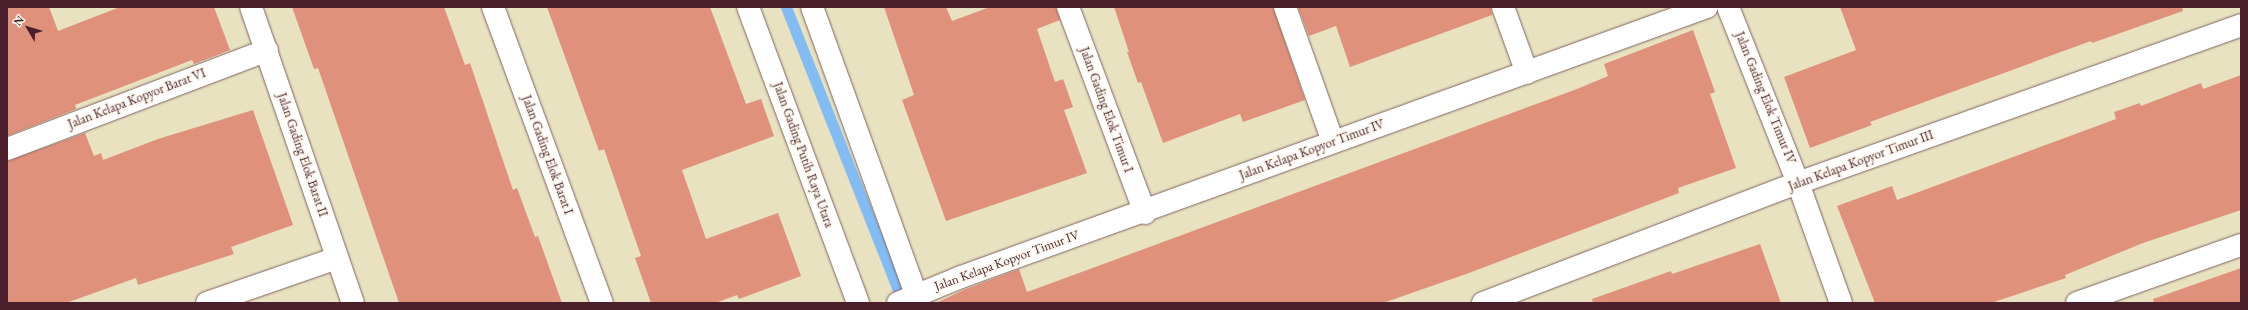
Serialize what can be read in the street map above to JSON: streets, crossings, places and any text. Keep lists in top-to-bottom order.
{
  "streets": {
    "street": [
      "Jalan Gading Elok Timur IV",
      "Jalan Kelapa Kopyor Barat VI",
      "Jalan Gading Elok Timur I",
      "Jalan Kelapa Kopyor Timur IV",
      "Jalan Gading Elok Barat II",
      "Jalan Gading Elok Barat I",
      "Jalan Gading Putih Raya Utara",
      "Jalan Kelapa Kopyor Timur III"
    ]
  },
  "crossings": [
    ["Jalan Gading Elok Timur IV", "Jalan Kelapa Kopyor Timur III"],
    ["Jalan Kelapa Kopyor Barat VI", "Jalan Gading Elok Barat II"],
    ["Jalan Gading Elok Timur I", "Jalan Kelapa Kopyor Timur IV"]
  ],
  "north": "top left"
}
